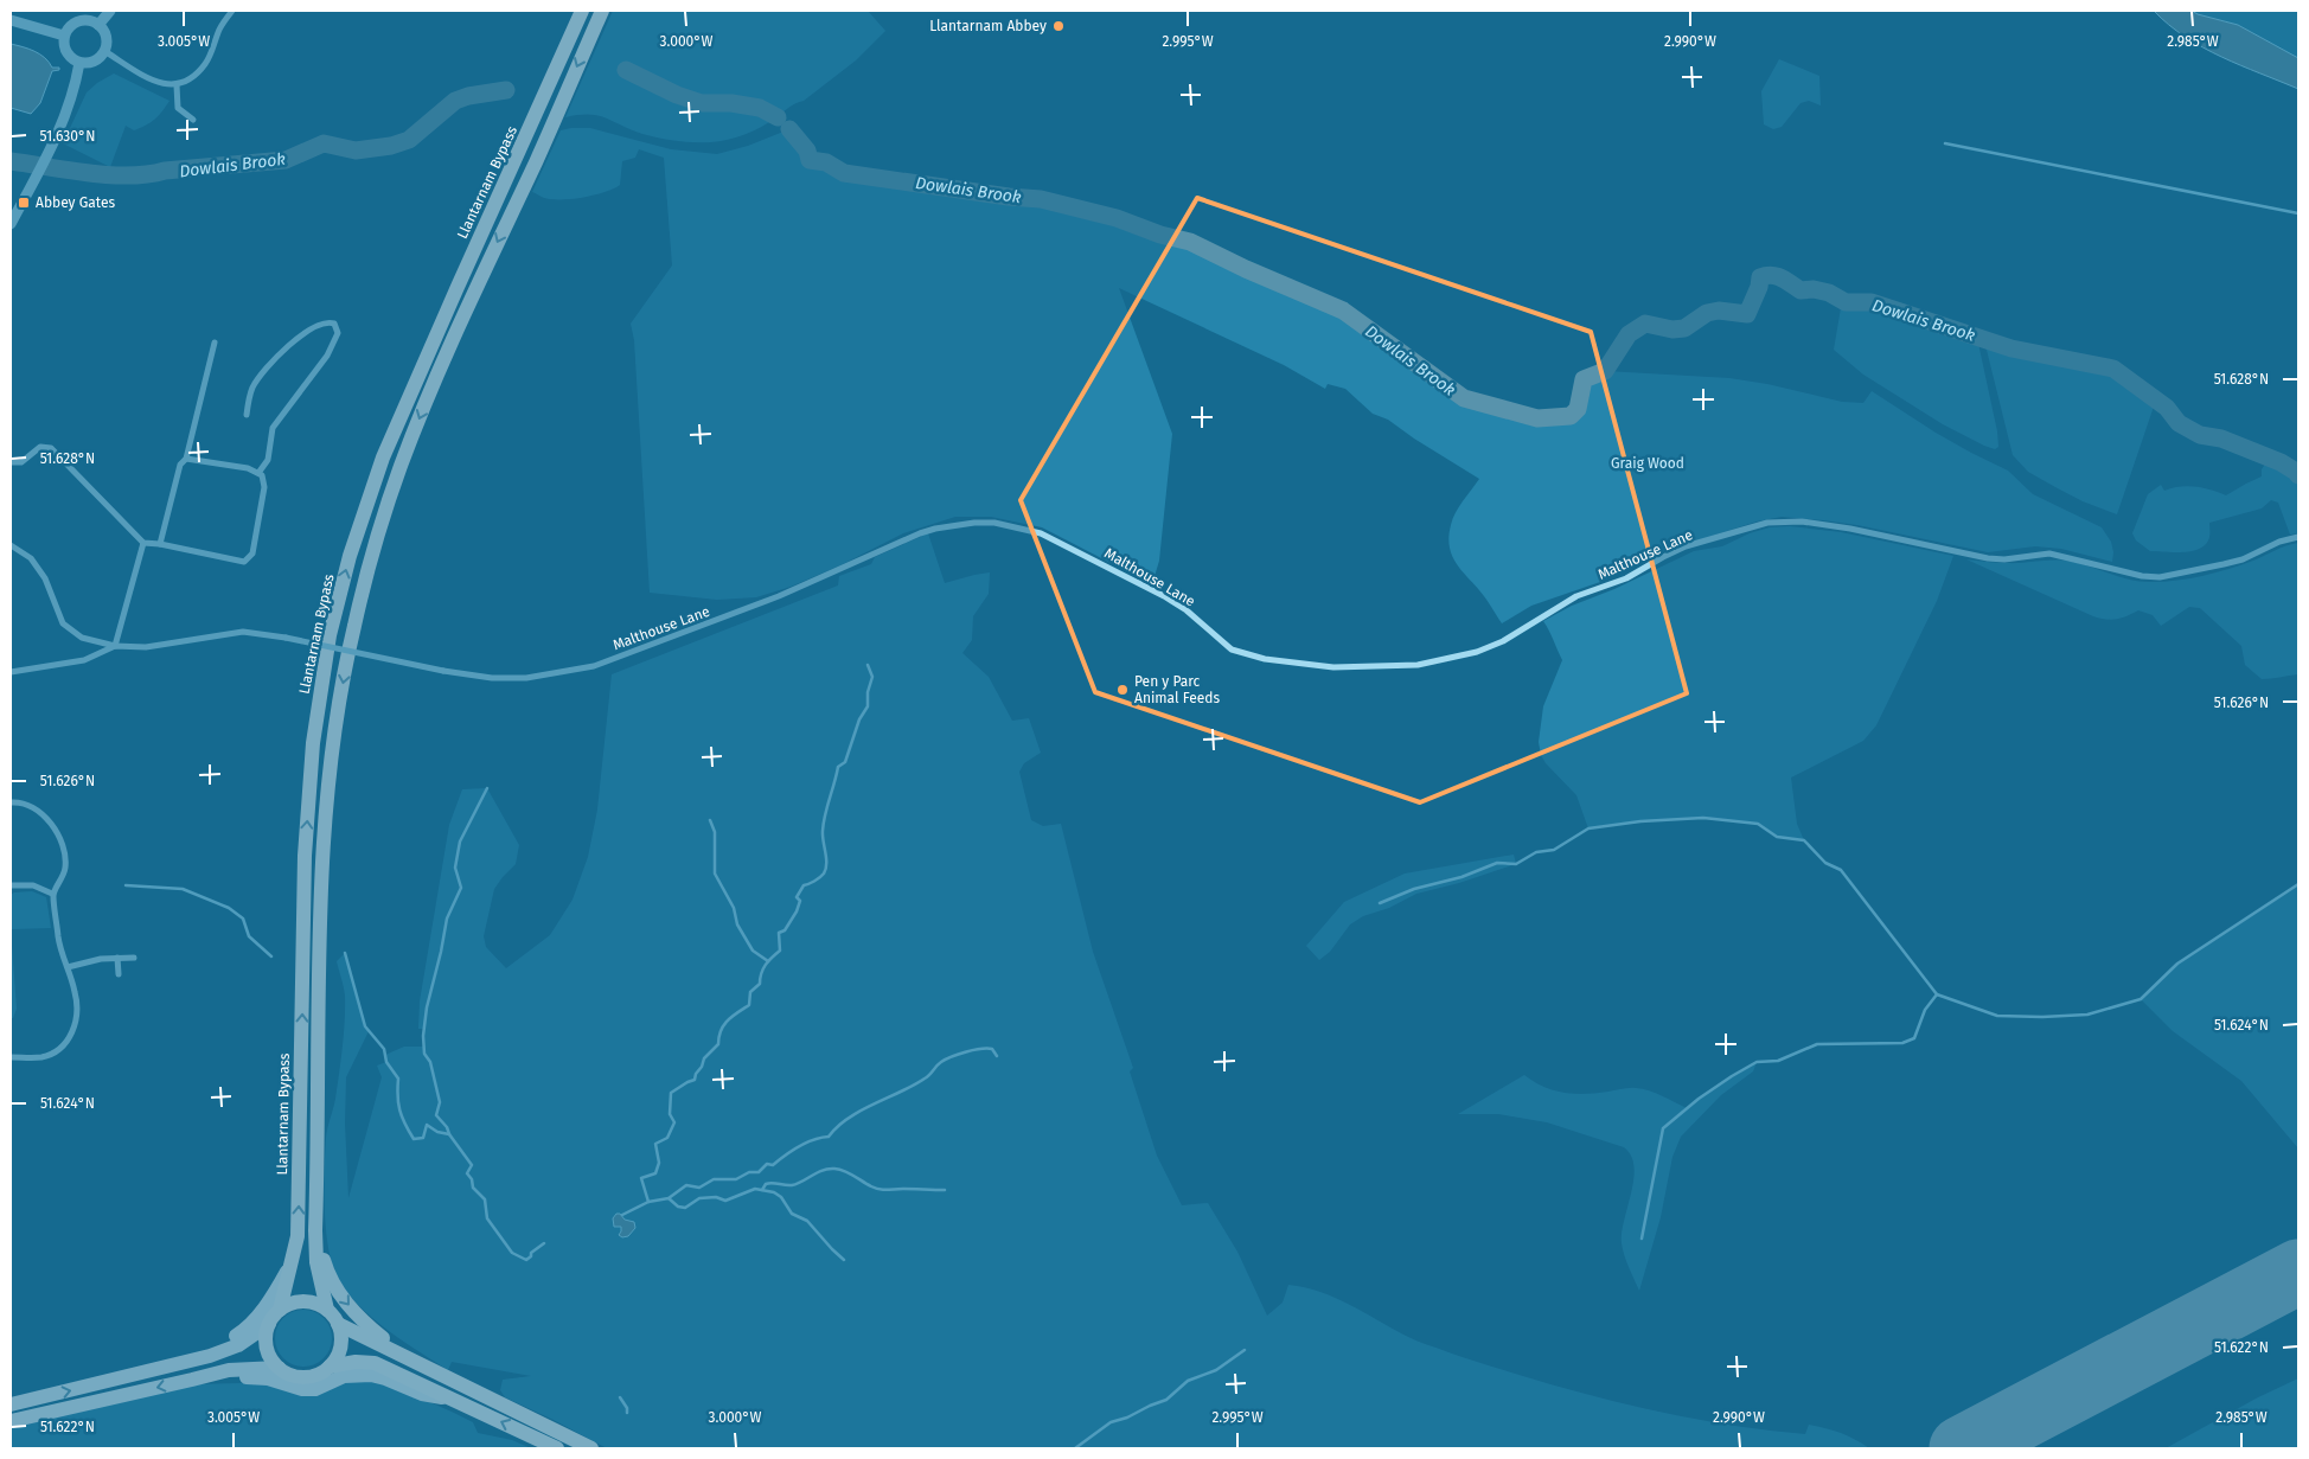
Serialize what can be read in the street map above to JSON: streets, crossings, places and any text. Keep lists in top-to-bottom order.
{
  "streets": {
    "highway": ["Llantarnam Bypass"],
    "street": ["Malthouse Lane"]
  },
  "water": ["Dowlais Brook"],
  "parks": ["Graig Wood"],
  "places": {
    "other": ["Llantarnam Abbey", "Pen y Parc Animal Feeds"],
    "transit": ["Abbey Gates"]
  },
  "coordinates": [
    "3.005°W",
    "3.000°W",
    "2.995°W",
    "2.990°W",
    "2.985°W",
    "51.630°N",
    "51.628°N",
    "51.626°N",
    "51.624°N",
    "51.622°N"
  ]
}
